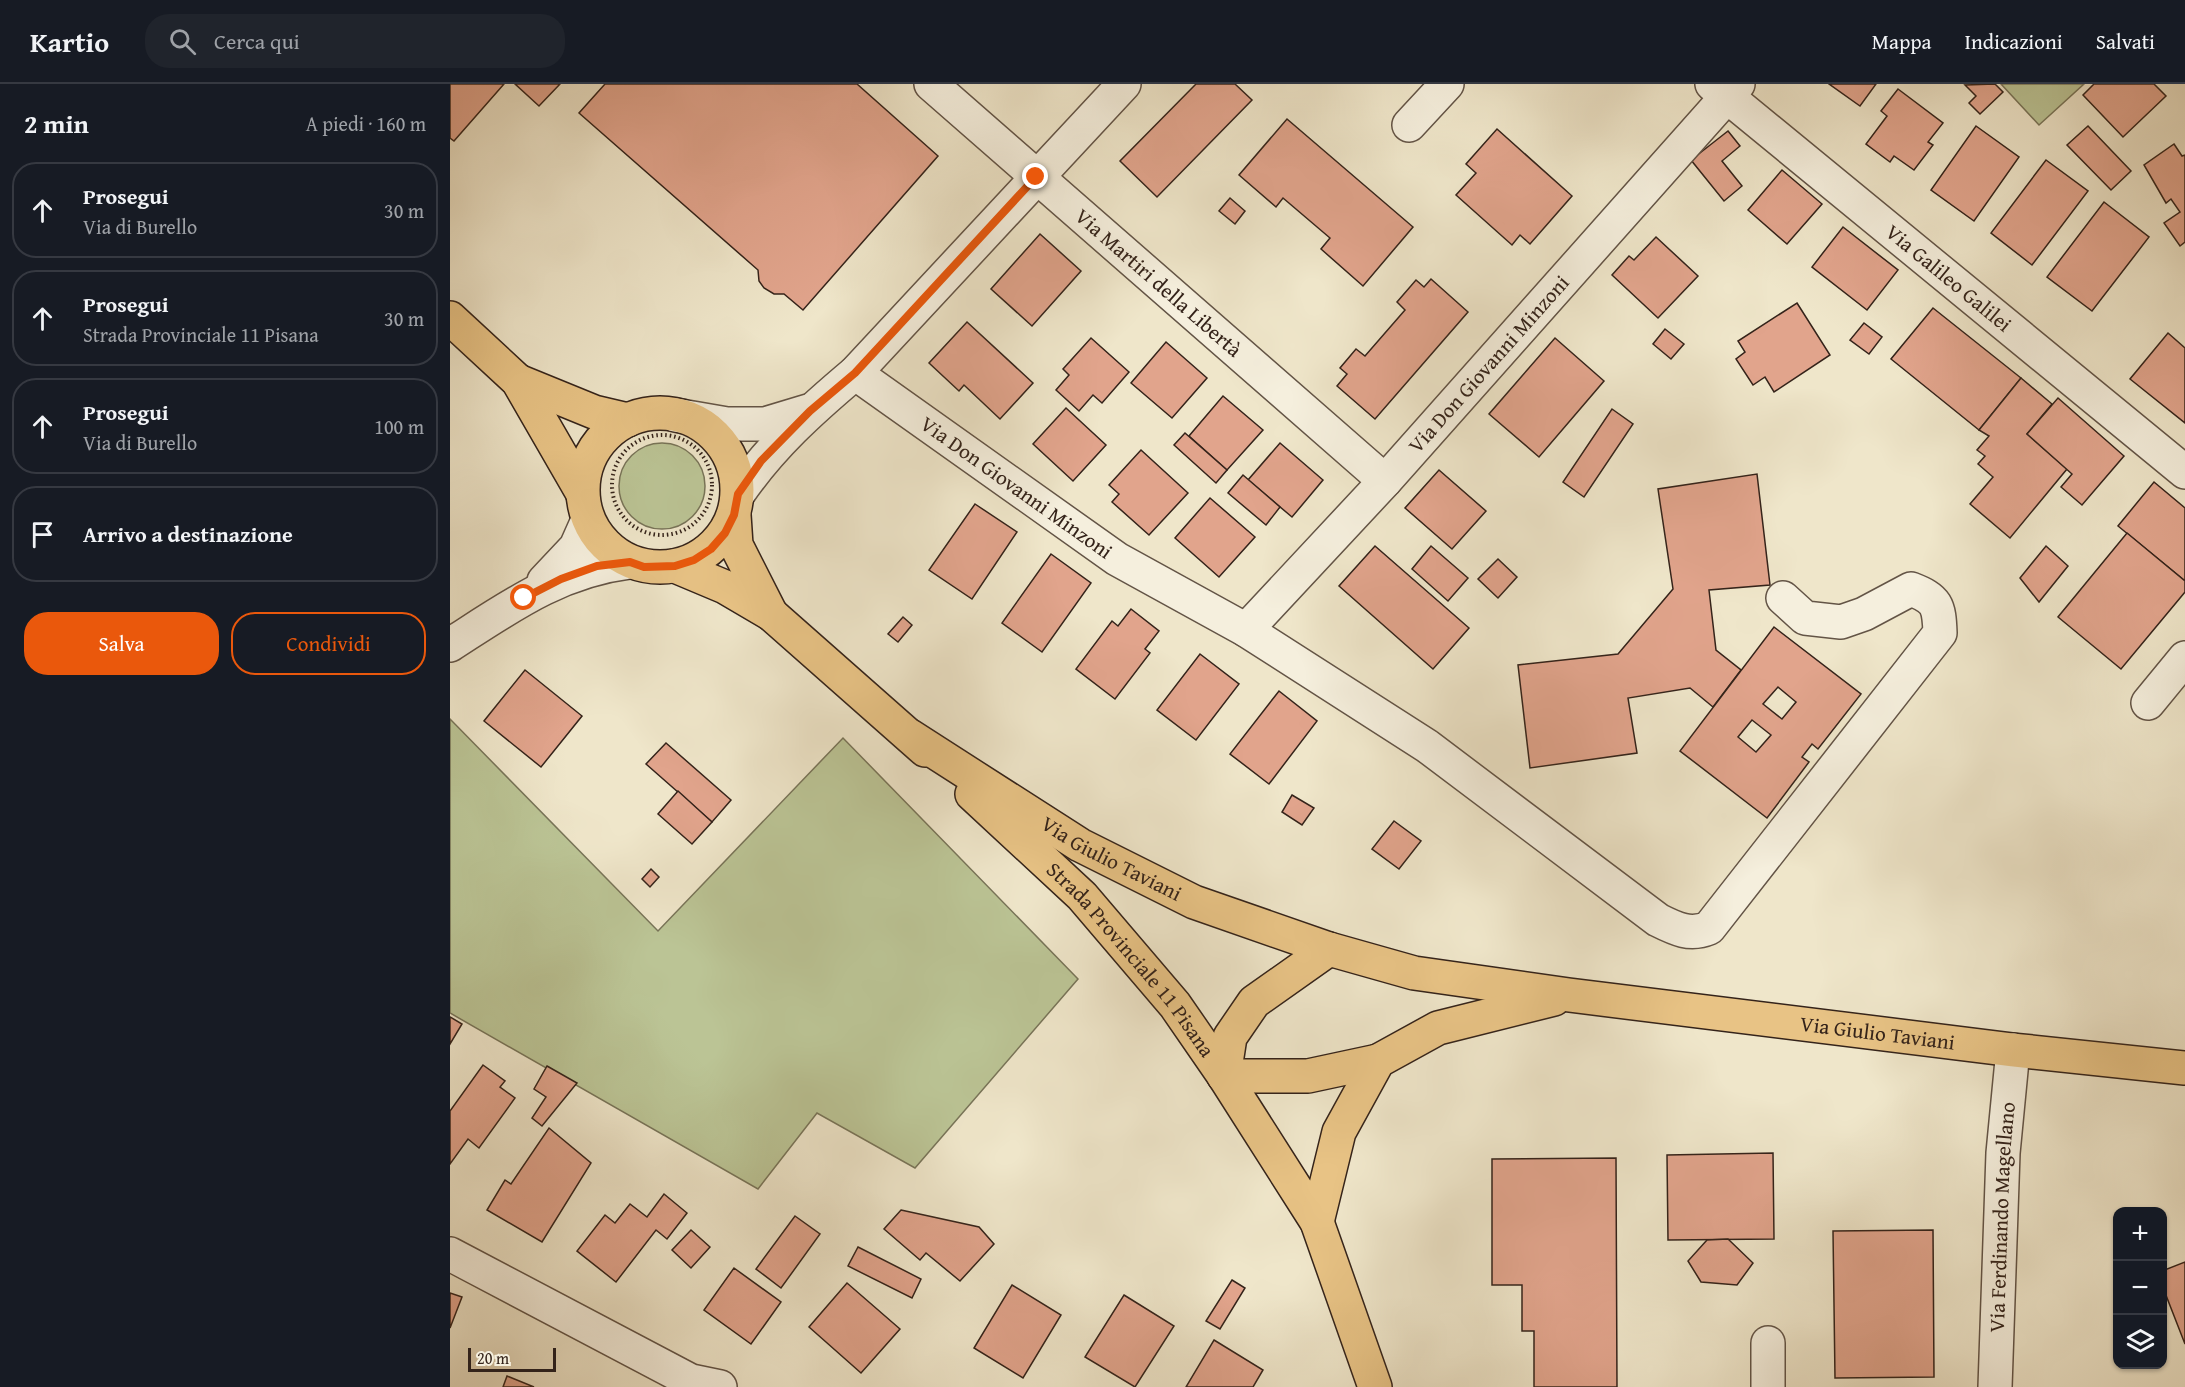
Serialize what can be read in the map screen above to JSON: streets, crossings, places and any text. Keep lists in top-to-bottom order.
{
  "streets": {
    "main road": ["Via Giulio Taviani", "Strada Provinciale 11 Pisana"],
    "street": [
      "Via Galileo Galilei",
      "Via Martiri della Libertà",
      "Via Don Giovanni Minzoni",
      "Via Ferdinando Magellano"
    ]
  },
  "crossings": [
    ["Via Galileo Galilei", "Via Don Giovanni Minzoni"],
    ["Via Martiri della Libertà", "Via Don Giovanni Minzoni"],
    ["Via Giulio Taviani", "Strada Provinciale 11 Pisana"],
    ["Via Giulio Taviani", "Via Ferdinando Magellano"]
  ],
  "scale_bar": "20 m",
  "page": {
    "header": "Kartio",
    "search": "Cerca qui",
    "nav": ["Mappa", "Indicazioni", "Salvati"],
    "heading": ["2 min", "A piedi · 160 m"],
    "list": [
      ["Prosegui", "Via di Burello", "30 m"],
      ["Prosegui", "Strada Provinciale 11 Pisana", "30 m"],
      ["Prosegui", "Via di Burello", "100 m"],
      "Arrivo a destinazione"
    ],
    "buttons": ["Salva", "Condividi"],
    "map_buttons": ["+", "−"],
    "scale": "20 m"
  }
}
